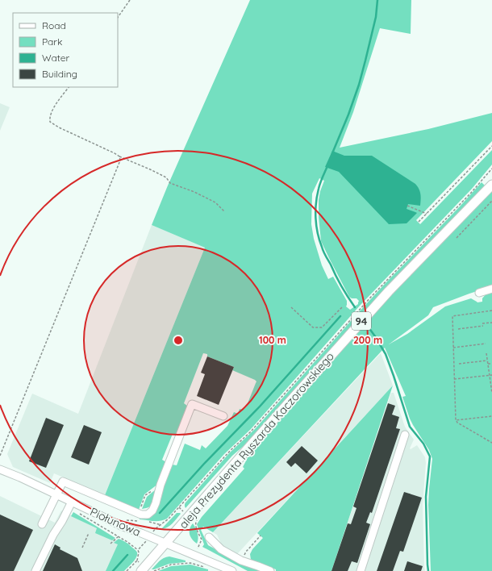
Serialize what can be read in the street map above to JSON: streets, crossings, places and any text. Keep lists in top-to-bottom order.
{
  "streets": {
    "main road": ["94", "aleja Prezydenta Ryszarda Kaczorowskiego"],
    "street": ["Piołunowa"]
  },
  "crossings": [
    ["aleja Prezydenta Ryszarda Kaczorowskiego", "Piołunowa"]
  ],
  "legend": [
    "Road",
    "Park",
    "Water",
    "Building"
  ],
  "rings": ["100 m", "200 m"]
}
